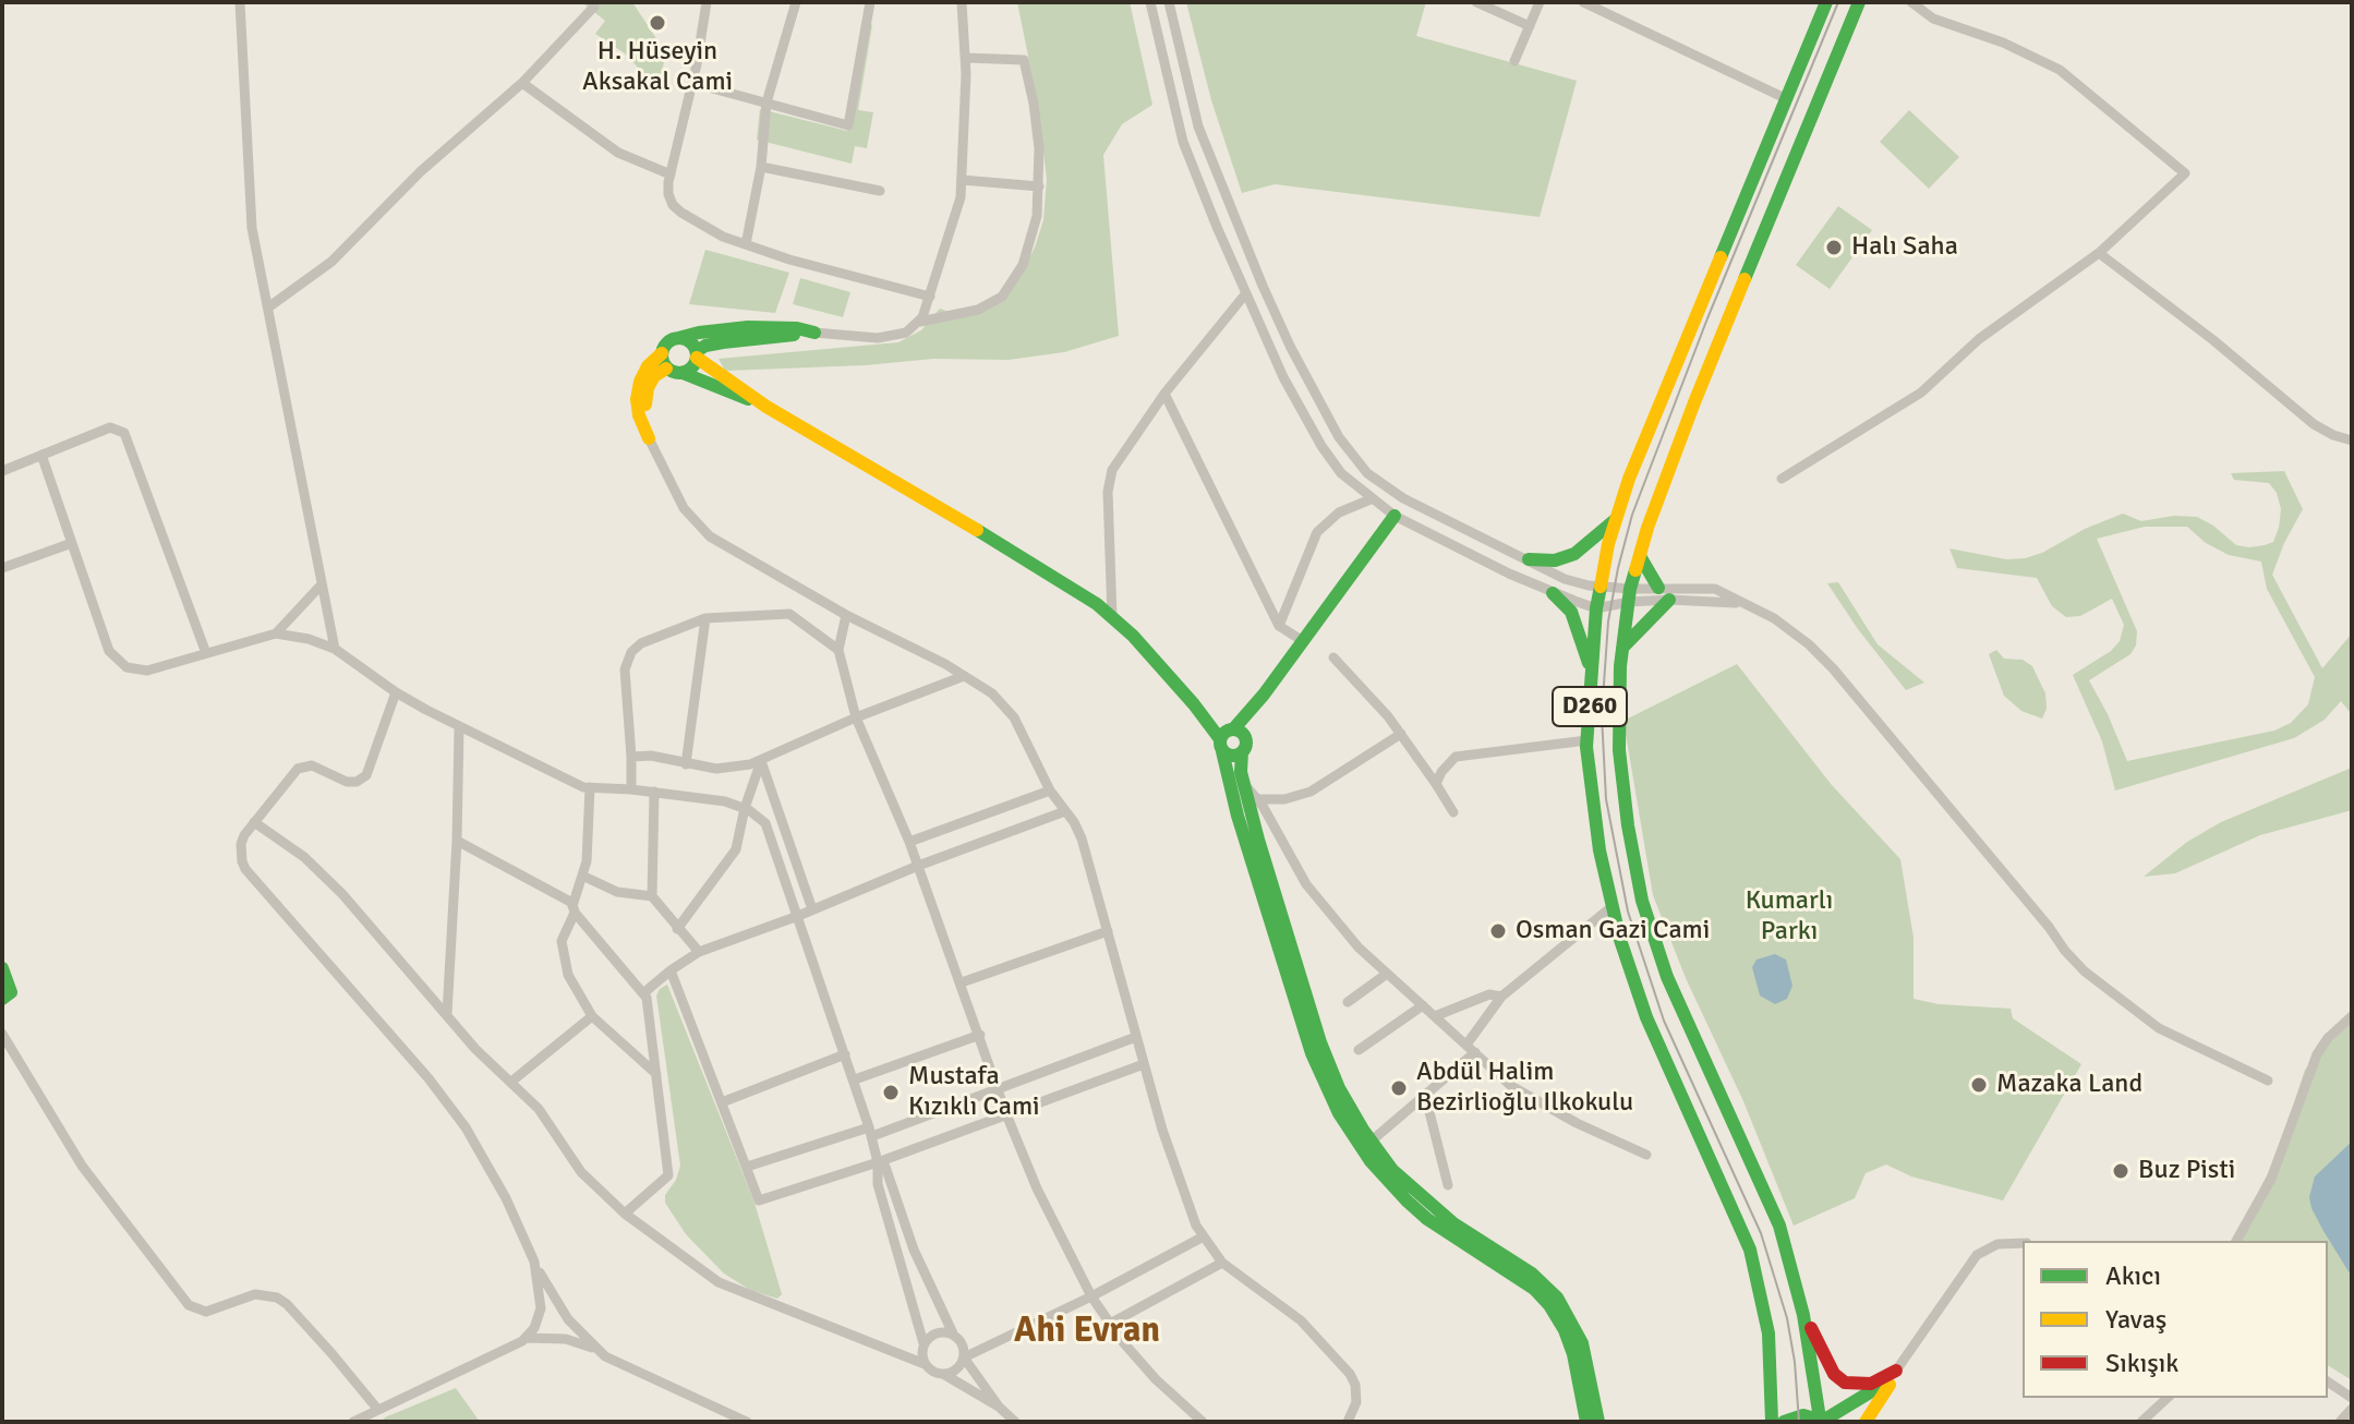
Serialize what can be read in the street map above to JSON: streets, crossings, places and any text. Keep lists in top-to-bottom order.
{
  "streets": {
    "main road": ["D260"]
  },
  "districts": ["Ahi Evran"],
  "parks": ["Kumarlı Parkı"],
  "places": [
    "H. Hüseyin Aksakal Cami",
    "Halı Saha",
    "Osman Gazi Cami",
    "Mazaka Land",
    "Abdül Halim Bezirlioğlu Ilkokulu",
    "Mustafa Kızıklı Cami",
    "Buz Pisti"
  ],
  "legend": ["Akıcı", "Yavaş", "Sıkışık"]
}
